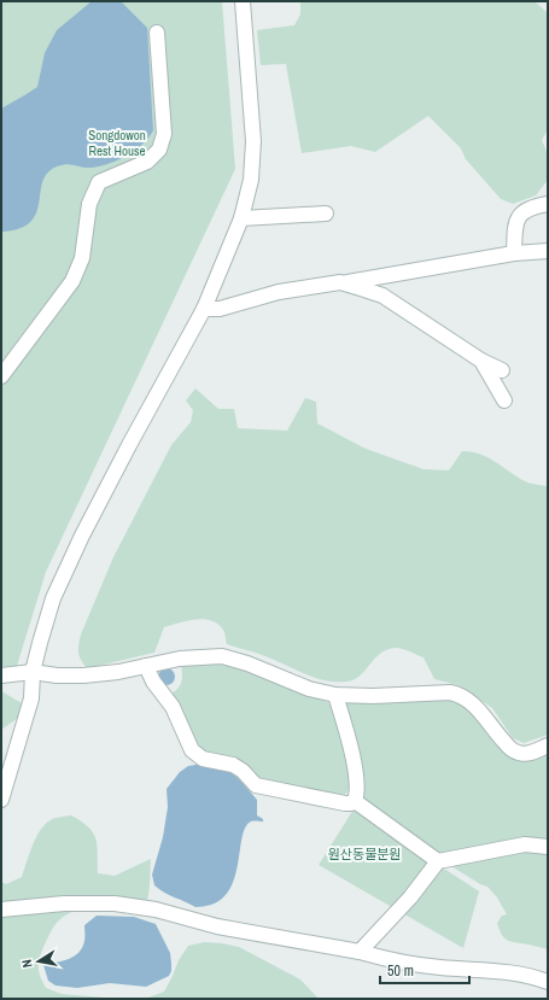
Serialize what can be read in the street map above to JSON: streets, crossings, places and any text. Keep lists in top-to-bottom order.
{
  "parks": ["Songdowon Rest House", "원산동물분원"],
  "scale_bar": "50 m",
  "north": "left"
}
